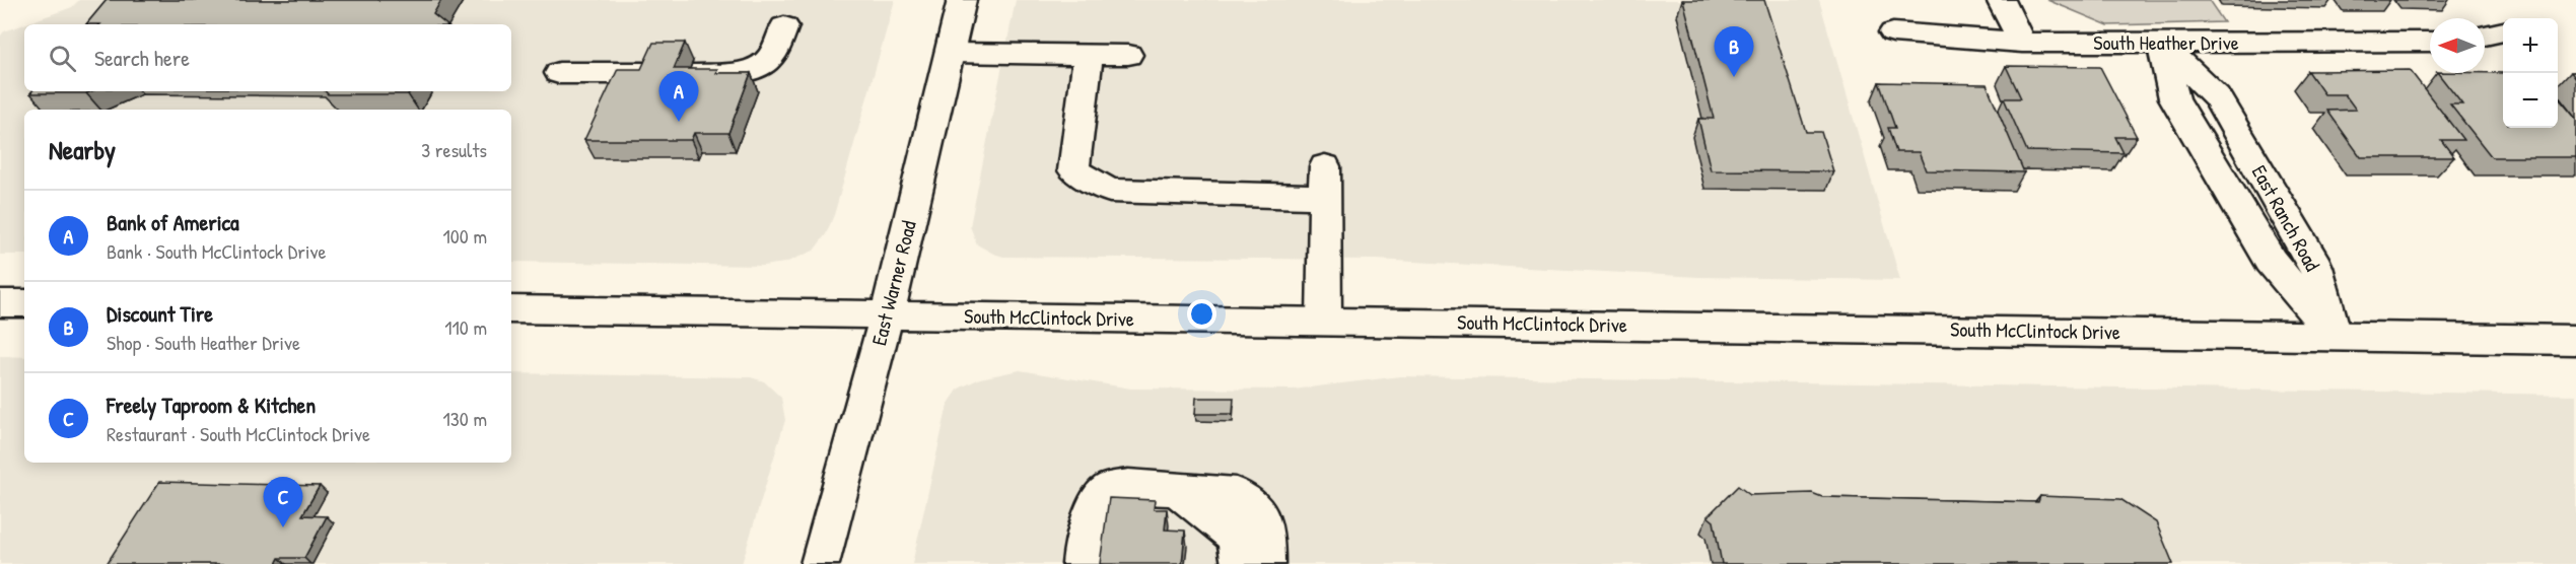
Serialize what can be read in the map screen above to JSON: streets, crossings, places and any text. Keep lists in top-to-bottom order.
{
  "streets": {
    "main road": [
      "South Heather Drive",
      "East Ranch Road",
      "East Warner Road",
      "South McClintock Drive"
    ]
  },
  "crossings": [
    ["South Heather Drive", "East Ranch Road"],
    ["East Ranch Road", "South McClintock Drive"],
    ["East Warner Road", "South McClintock Drive"]
  ],
  "north": "left",
  "page": {
    "map_buttons": ["+", "−"],
    "search": "Search here",
    "pins": ["B", "A", "C"],
    "heading": ["Nearby", "3 results"],
    "list": [
      {
        "mark": "A",
        "name": "Bank of America",
        "note": "Bank · South McClintock Drive",
        "value": "100 m"
      },
      {
        "mark": "B",
        "name": "Discount Tire",
        "note": "Shop · South Heather Drive",
        "value": "110 m"
      },
      {
        "mark": "C",
        "name": "Freely Taproom & Kitchen",
        "note": "Restaurant · South McClintock Drive",
        "value": "130 m"
      }
    ]
  }
}
